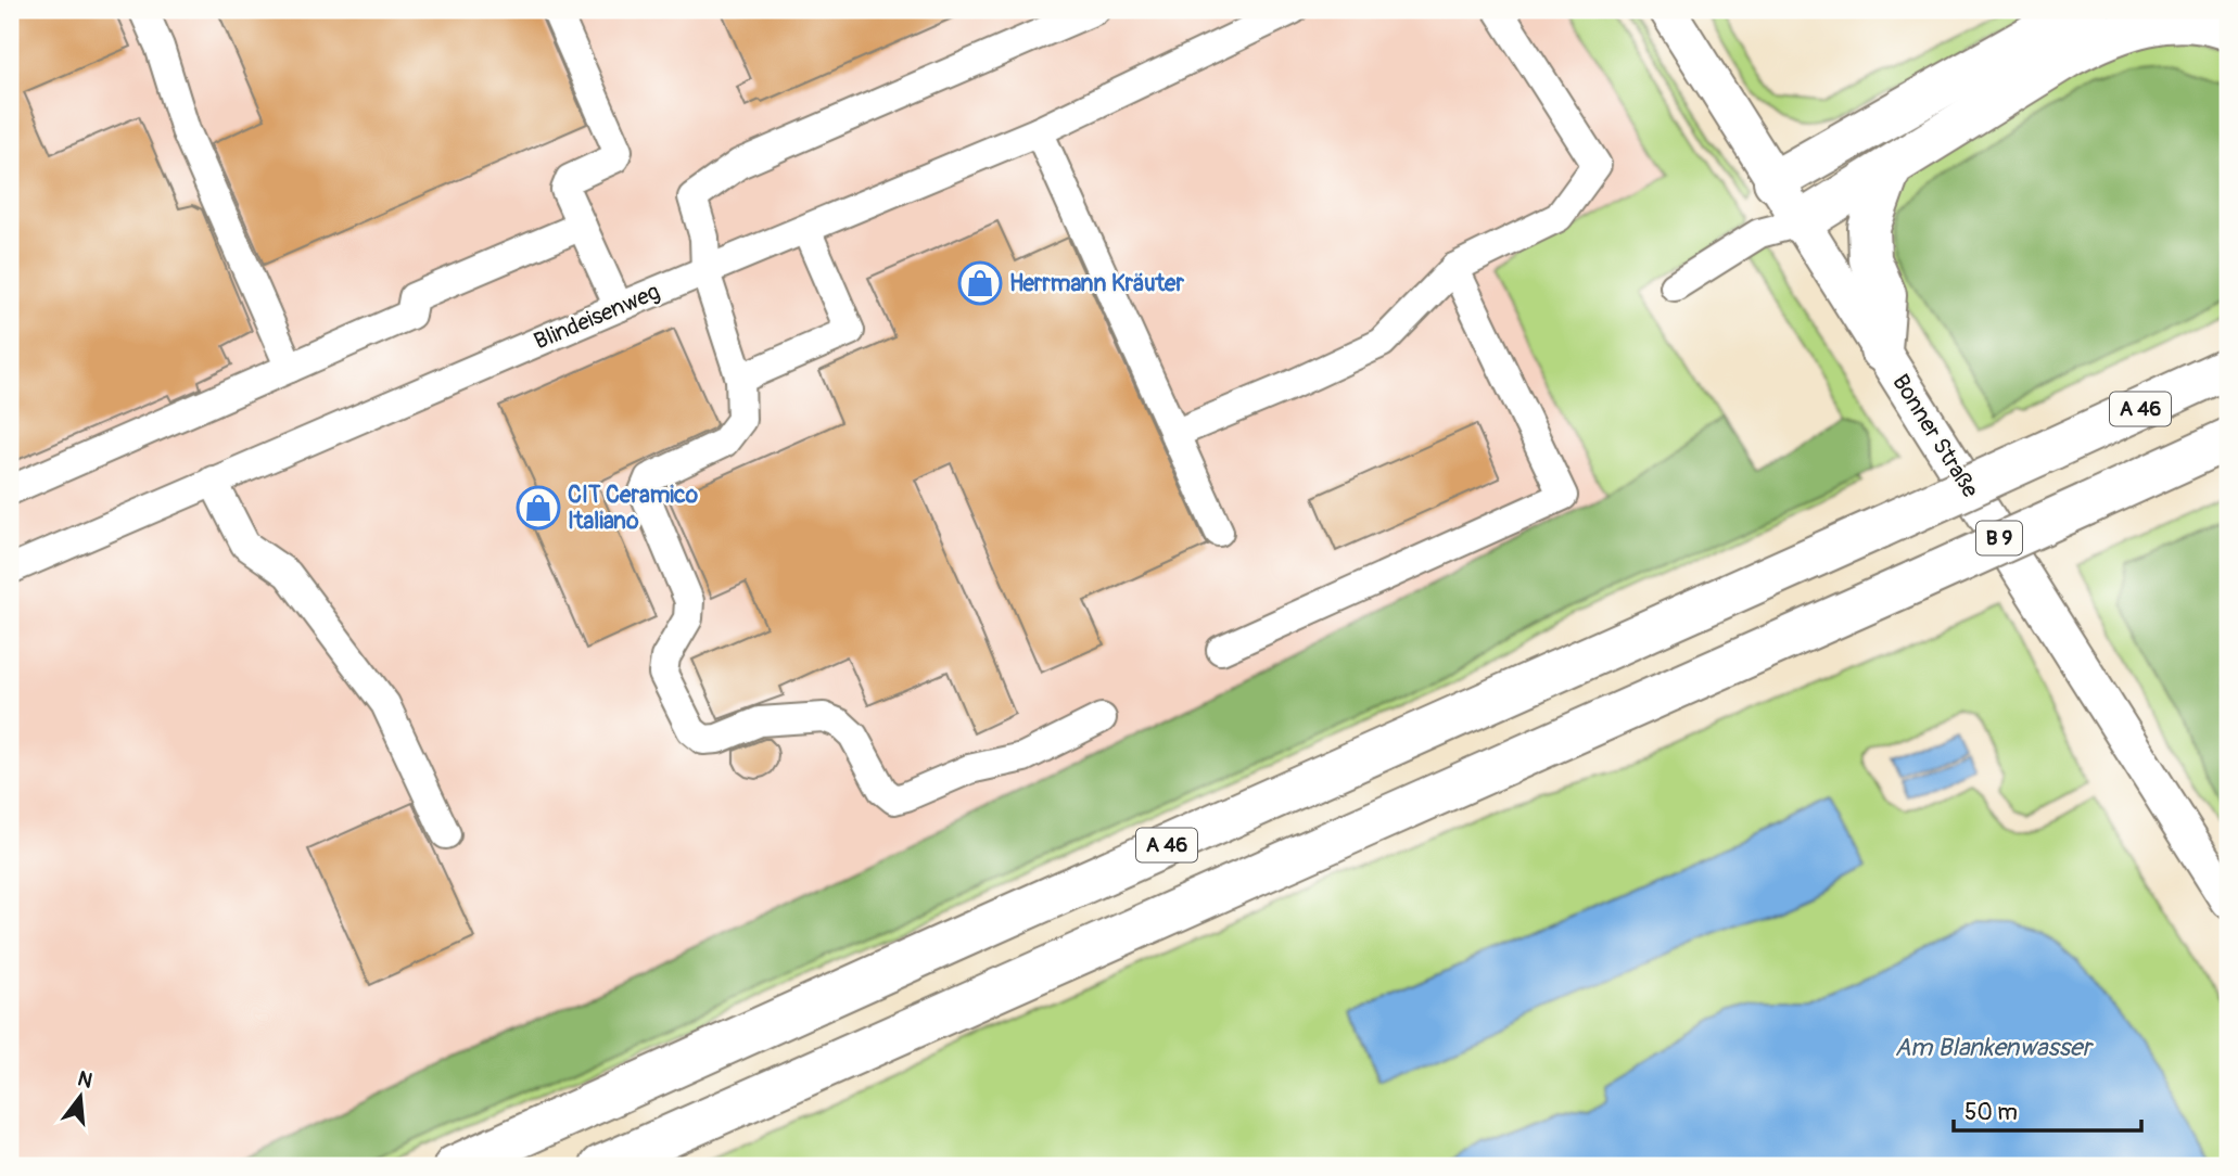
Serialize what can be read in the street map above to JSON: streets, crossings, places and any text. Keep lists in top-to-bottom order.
{
  "streets": {
    "highway": ["A 46"],
    "main road": ["Bonner Straße", "B 9"],
    "street": ["Blindeisenweg"]
  },
  "water": ["Am Blankenwasser"],
  "places": {
    "shop": ["Herrmann Kräuter", "CIT Ceramico Italiano"]
  },
  "scale_bar": "50 m",
  "north": "top"
}
